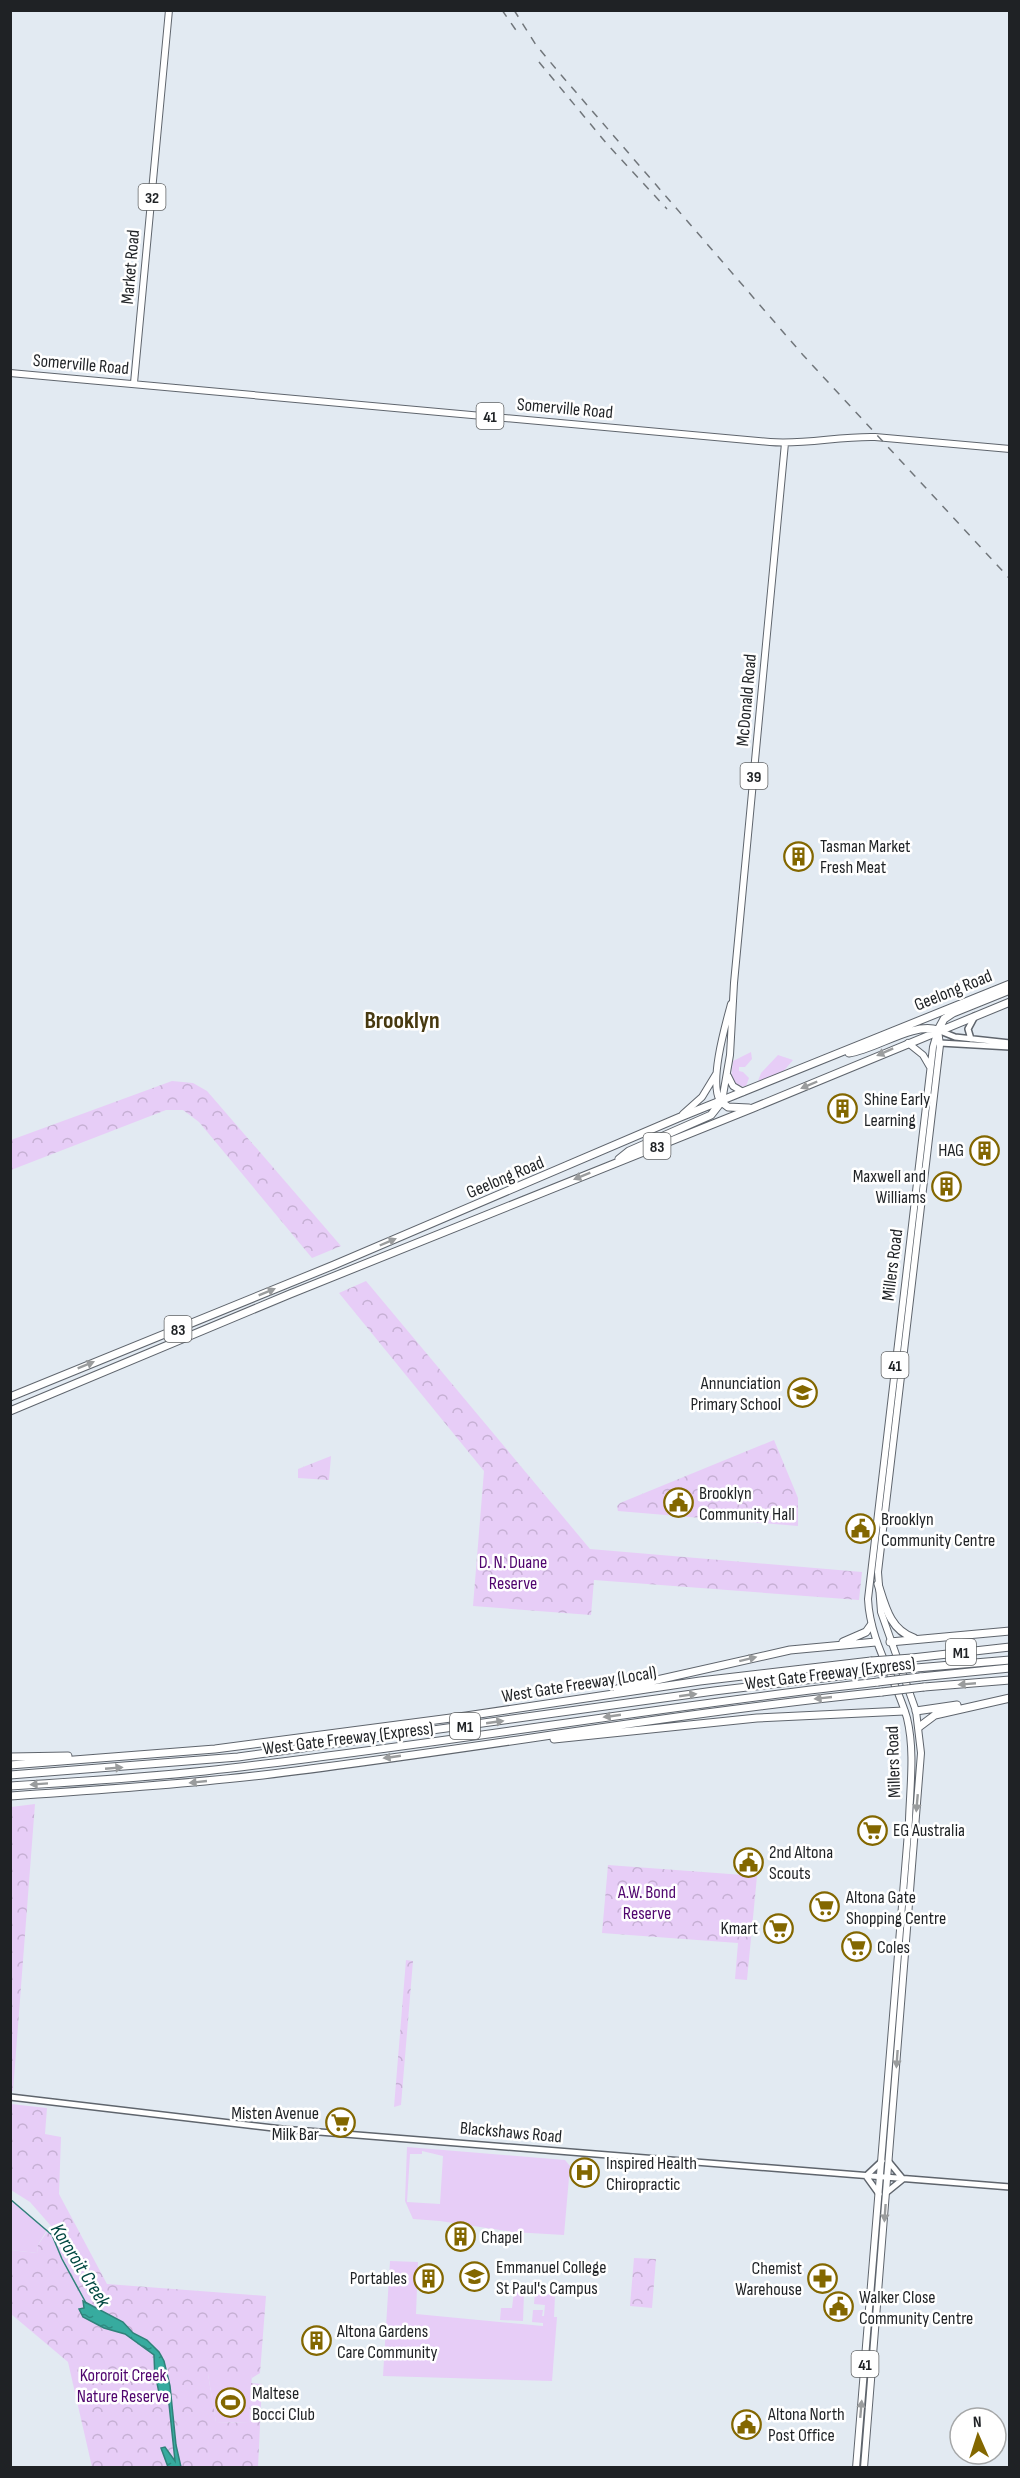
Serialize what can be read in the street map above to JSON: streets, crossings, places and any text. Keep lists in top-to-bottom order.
{
  "streets": {
    "highway": [
      "Geelong Road",
      "83",
      "M1",
      "West Gate Freeway (Express)",
      "West Gate Freeway (Local)"
    ],
    "main road": [
      "32",
      "Market Road",
      "Somerville Road",
      "41",
      "McDonald Road",
      "39",
      "Millers Road",
      "Blackshaws Road"
    ]
  },
  "crossings": [
    ["Market Road", "Somerville Road"],
    ["Somerville Road", "McDonald Road"],
    ["McDonald Road", "39"],
    ["McDonald Road", "Geelong Road"],
    ["39", "Geelong Road"],
    ["Geelong Road", "Millers Road"],
    ["Millers Road", "Blackshaws Road"]
  ],
  "districts": ["Brooklyn"],
  "water": ["Kororoit Creek"],
  "parks": ["D. N. Duane Reserve", "A.W. Bond Reserve", "Kororoit Creek Nature Reserve"],
  "places": {
    "building": [
      "Tasman Market Fresh Meat",
      "Shine Early Learning",
      "HAG",
      "Maxwell and Williams",
      "Chapel",
      "Portables",
      "Altona Gardens Care Community"
    ],
    "school or university": ["Annunciation Primary School", "Emmanuel College St Paul's Campus"],
    "public building": [
      "Brooklyn Community Hall",
      "Brooklyn Community Centre",
      "2nd Altona Scouts",
      "Walker Close Community Centre",
      "Altona North Post Office"
    ],
    "supermarket": [
      "EG Australia",
      "Altona Gate Shopping Centre",
      "Kmart",
      "Coles",
      "Misten Avenue Milk Bar"
    ],
    "hospital": ["Inspired Health Chiropractic"],
    "pharmacy": ["Chemist Warehouse"],
    "sports": ["Maltese Bocci Club"]
  },
  "north": "top"
}
